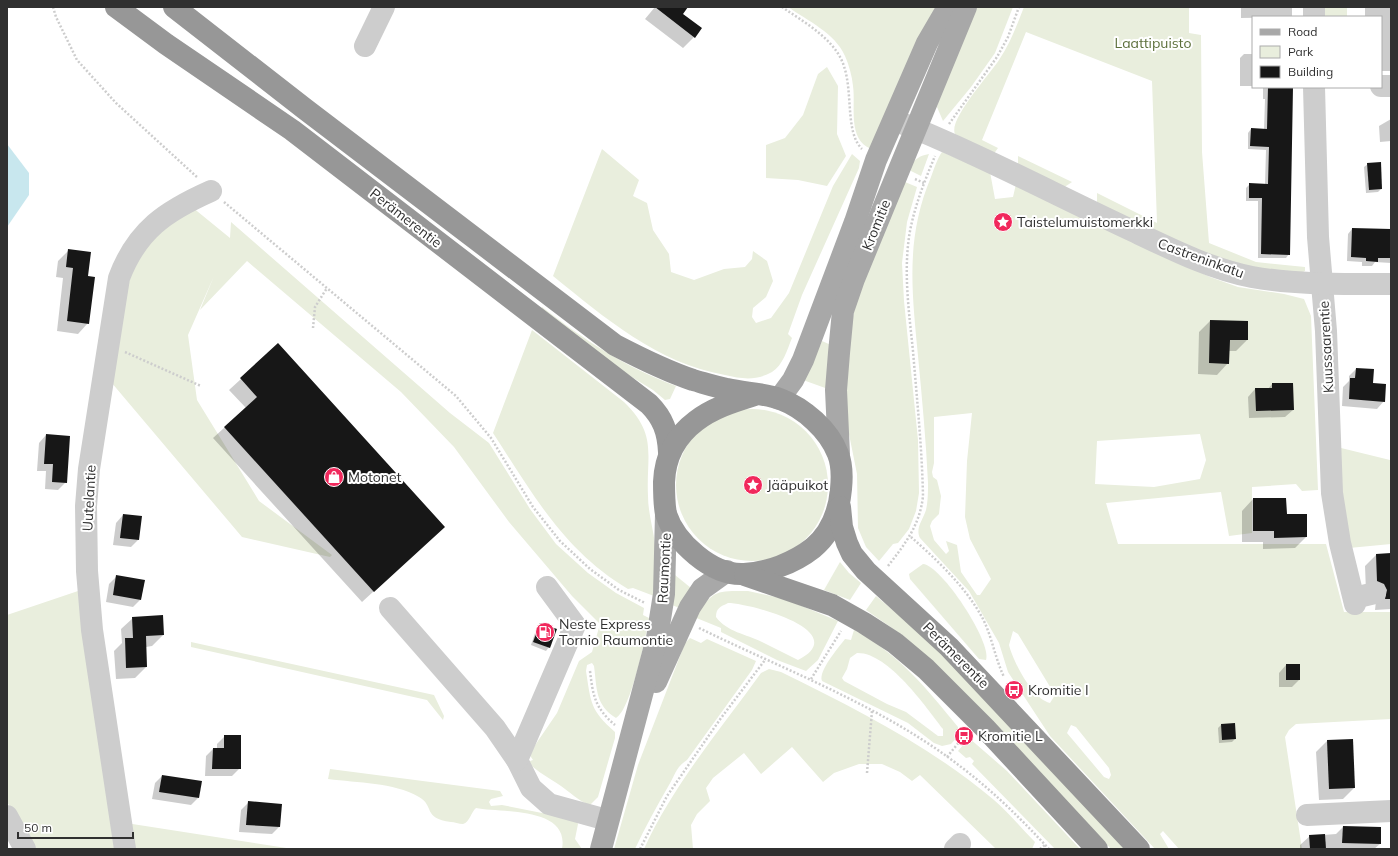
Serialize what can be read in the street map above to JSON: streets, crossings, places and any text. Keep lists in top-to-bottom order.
{
  "streets": {
    "highway": ["Perämerentie"],
    "main road": ["Kromitie", "Raumontie"],
    "street": ["Castreninkatu", "Kuussaarentie", "Uutelantie"]
  },
  "crossings": [
    ["Perämerentie", "Kromitie"],
    ["Kromitie", "Castreninkatu"],
    ["Castreninkatu", "Kuussaarentie"]
  ],
  "parks": ["Laattipuisto"],
  "places": {
    "place": ["Taistelumuistomerkki", "Jääpuikot"],
    "shop": ["Motonet"],
    "fuel station": ["Neste Express Tornio Raumontie"],
    "bus stop": ["Kromitie I", "Kromitie L"]
  },
  "legend": ["Road", "Park", "Building"],
  "scale_bar": "50 m"
}
